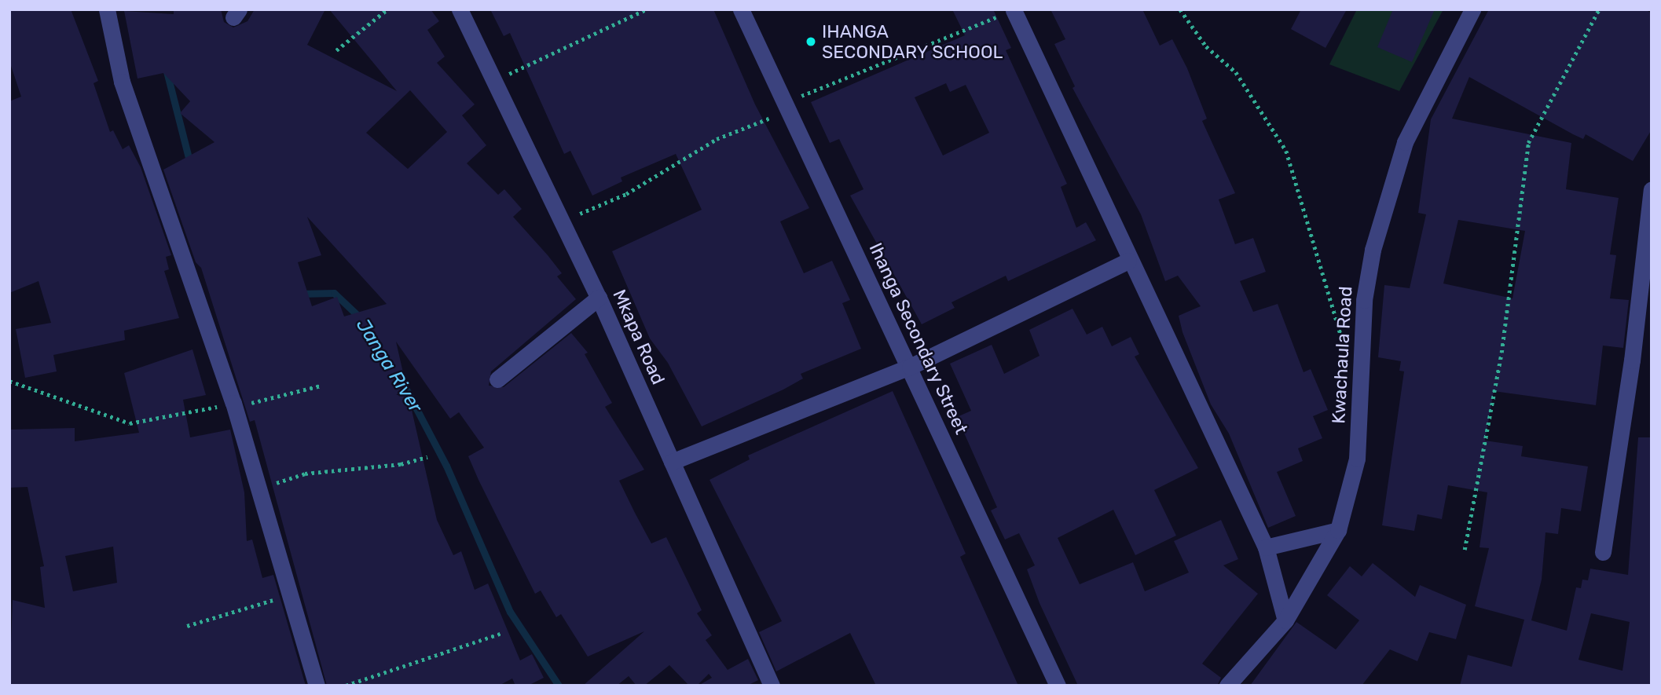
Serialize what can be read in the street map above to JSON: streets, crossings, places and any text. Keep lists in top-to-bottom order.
{
  "streets": {
    "street": ["Mkapa Road", "Ihanga Secondary Street", "Kwachaula Road"]
  },
  "water": ["Janga River"],
  "places": ["IHANGA SECONDARY SCHOOL"]
}
